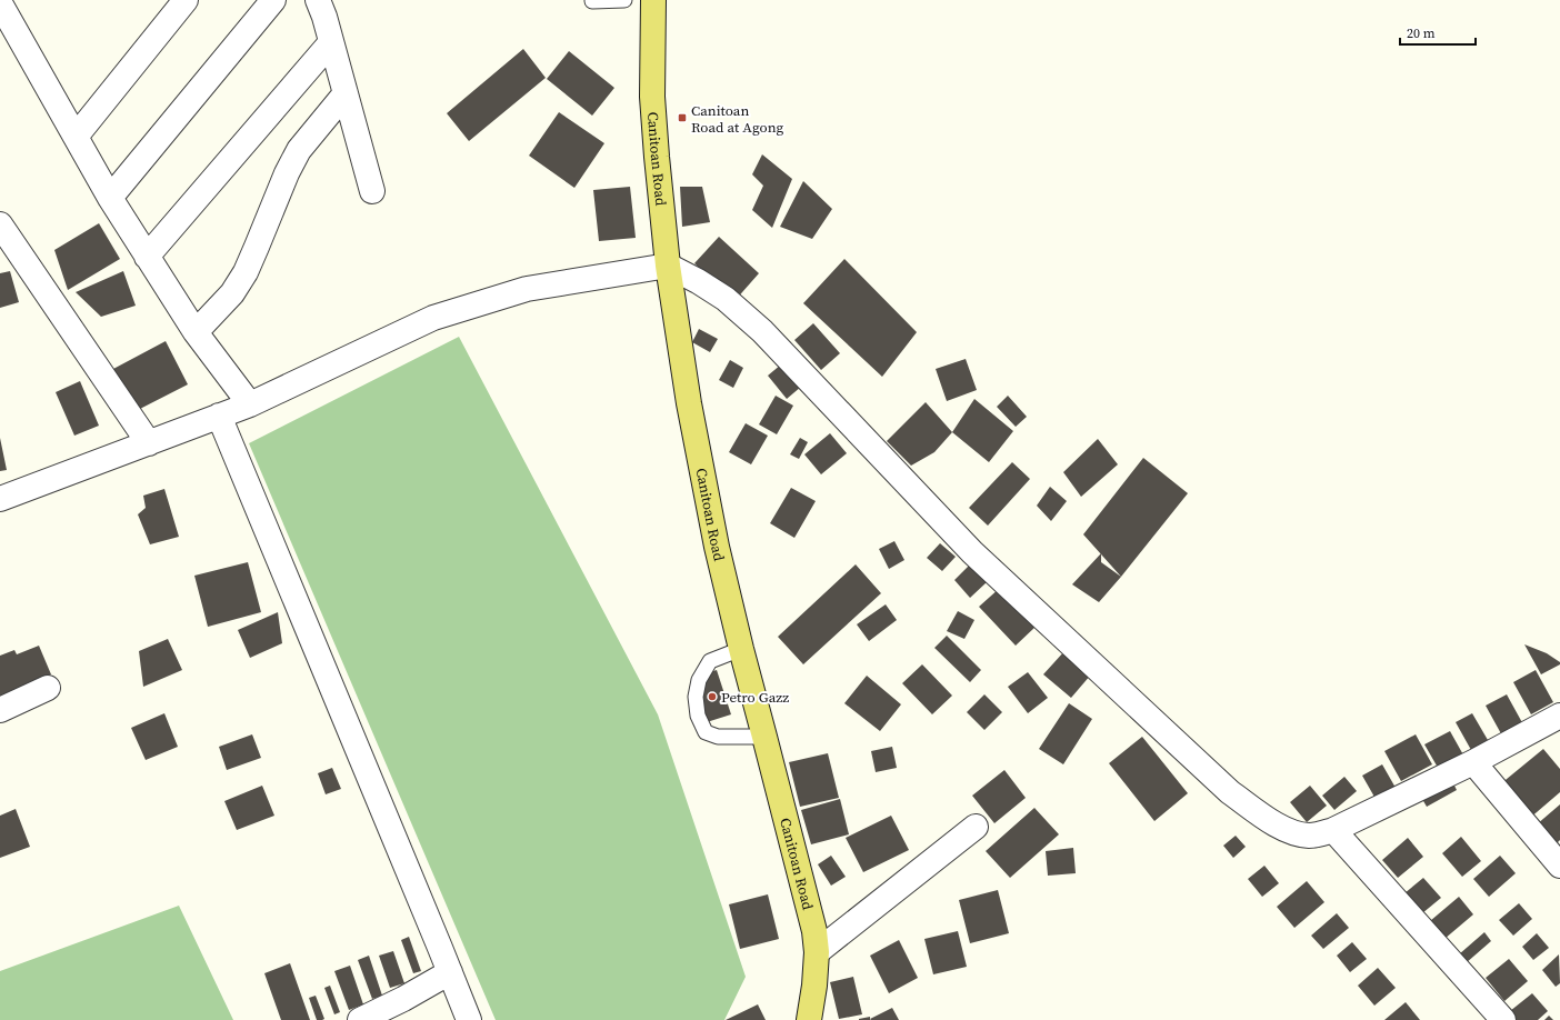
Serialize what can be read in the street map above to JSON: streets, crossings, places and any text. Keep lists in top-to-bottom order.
{
  "streets": {
    "main road": ["Canitoan Road"]
  },
  "places": {
    "transit": ["Canitoan Road at Agong"],
    "other": ["Petro Gazz"]
  },
  "scale_bar": "20 m"
}
